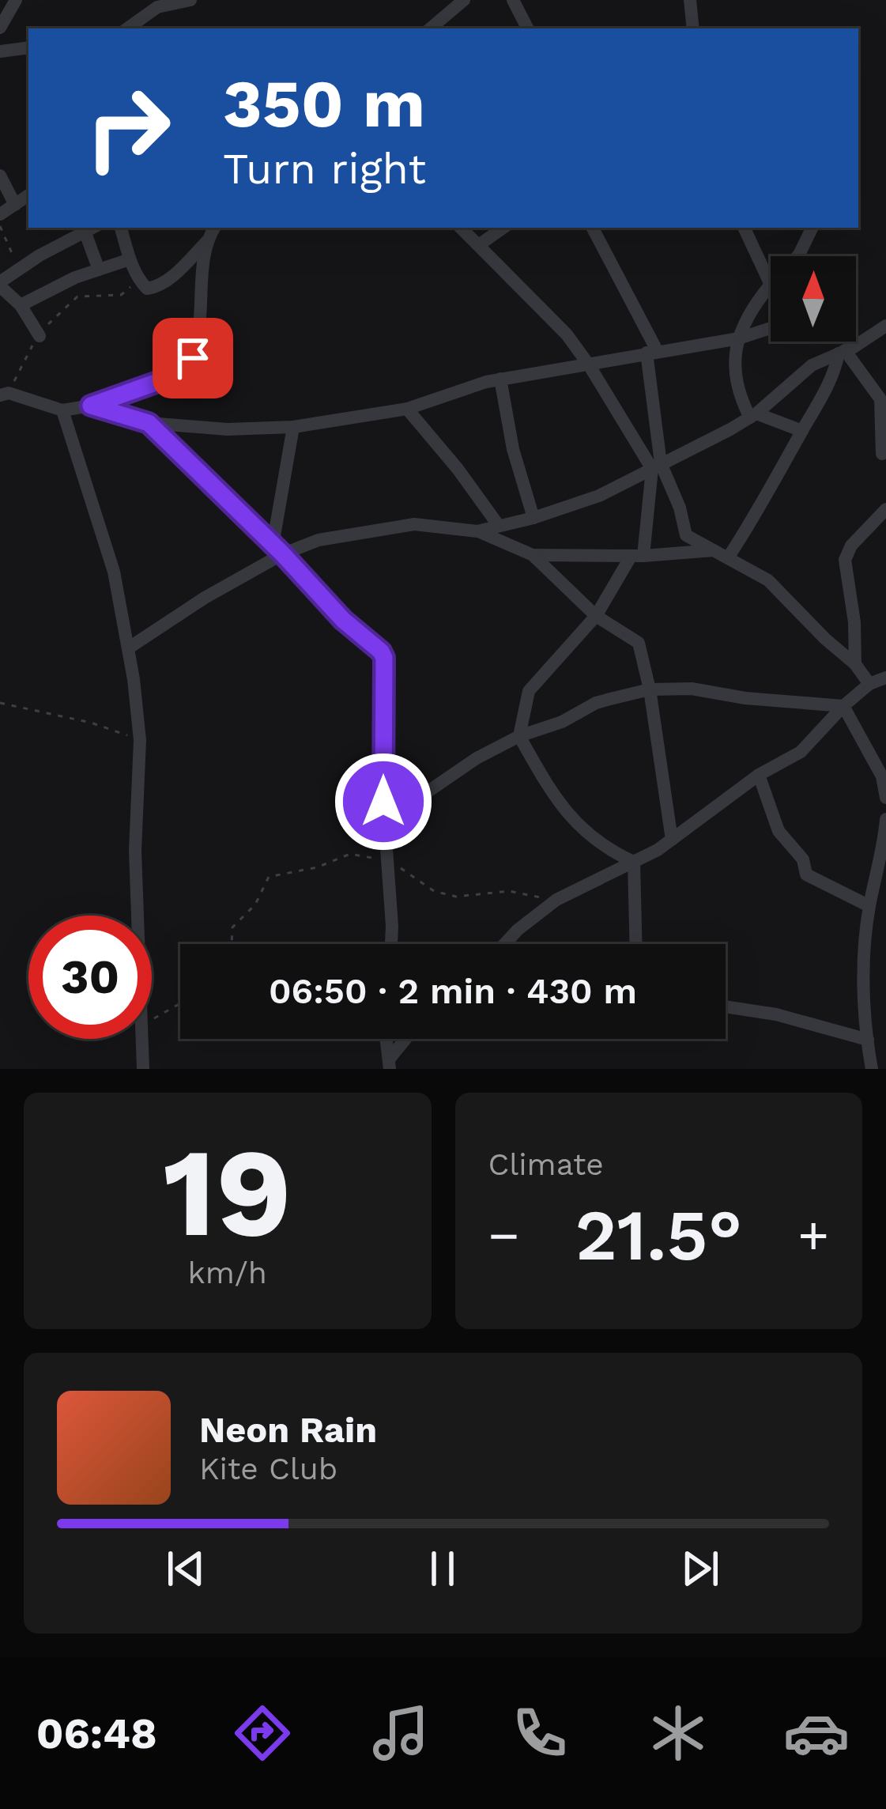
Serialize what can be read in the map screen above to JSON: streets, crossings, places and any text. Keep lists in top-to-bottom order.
{
  "north": "top",
  "page": {
    "turn": ["350 m", "Turn right"],
    "limit": "30",
    "trip": "06:50 · 2 min · 430 m",
    "tile": [
      ["19", "km/h"],
      "Climate"
    ],
    "heat": ["−", "21.5°", "+"],
    "song": ["Neon Rain", "Kite Club"],
    "tabs": "06:48"
  }
}
